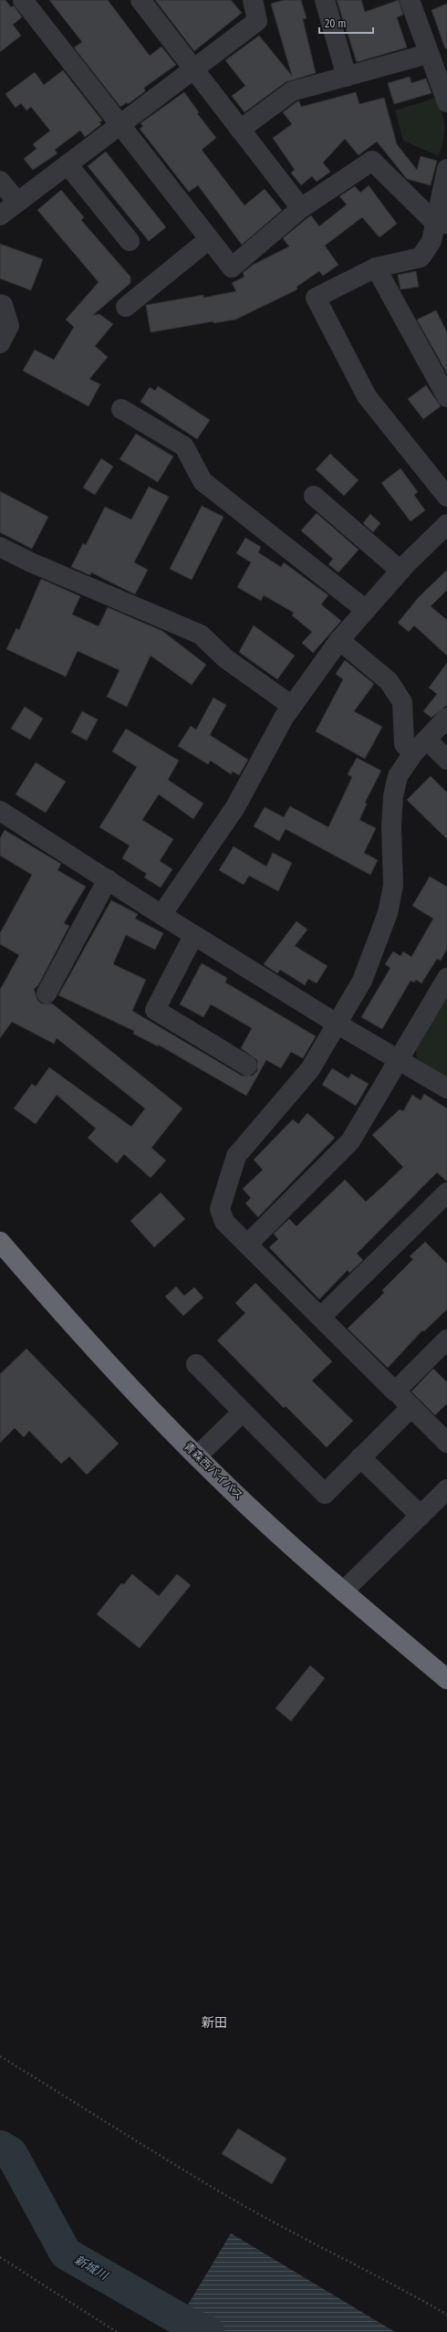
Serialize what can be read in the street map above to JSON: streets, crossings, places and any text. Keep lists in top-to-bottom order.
{
  "streets": {
    "highway": ["青森西バイパス"]
  },
  "districts": ["新田"],
  "water": ["新城川"],
  "scale_bar": "20 m"
}
